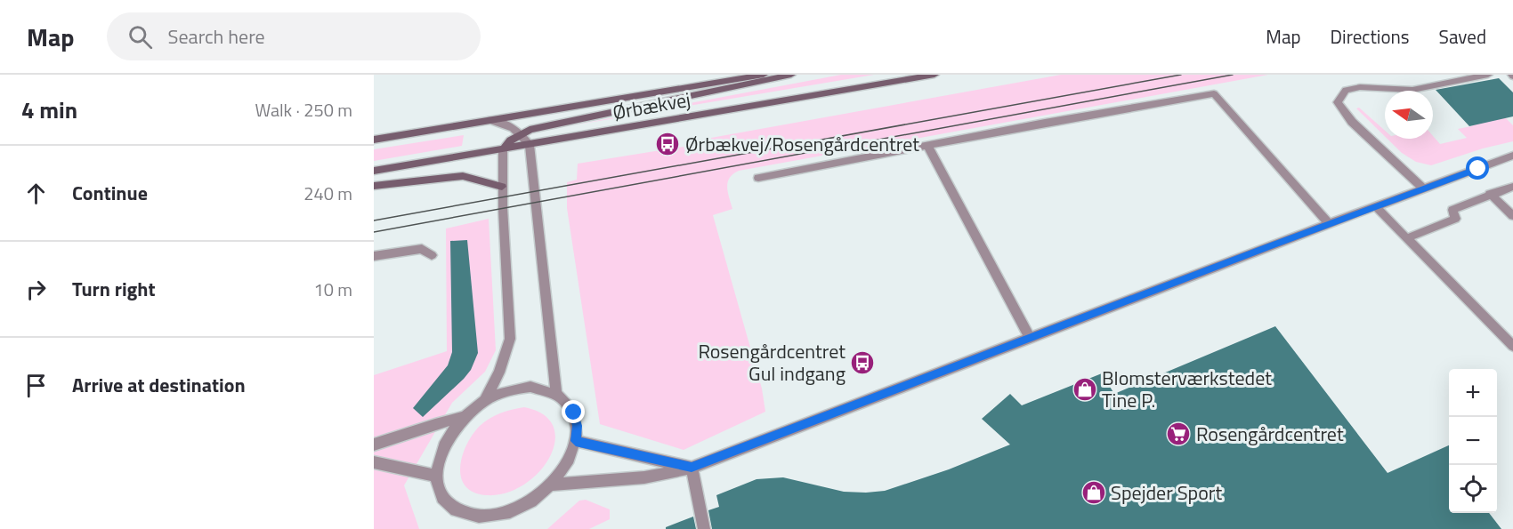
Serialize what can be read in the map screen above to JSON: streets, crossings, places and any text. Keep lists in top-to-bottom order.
{
  "streets": {
    "main road": ["Ørbækvej"]
  },
  "places": {
    "bus stop": ["Ørbækvej/Rosengårdcentret", "Rosengårdcentret Gul indgang"],
    "shop": ["Blomsterværkstedet Tine P.", "Spejder Sport"],
    "supermarket": ["Rosengårdcentret"]
  },
  "north": "left",
  "page": {
    "header": "Map",
    "search": "Search here",
    "nav": ["Map", "Directions", "Saved"],
    "heading": ["4 min", "Walk · 250 m"],
    "list": [
      ["Continue", "240 m"],
      ["Turn right", "10 m"],
      "Arrive at destination"
    ],
    "map_buttons": ["+", "−"]
  }
}
